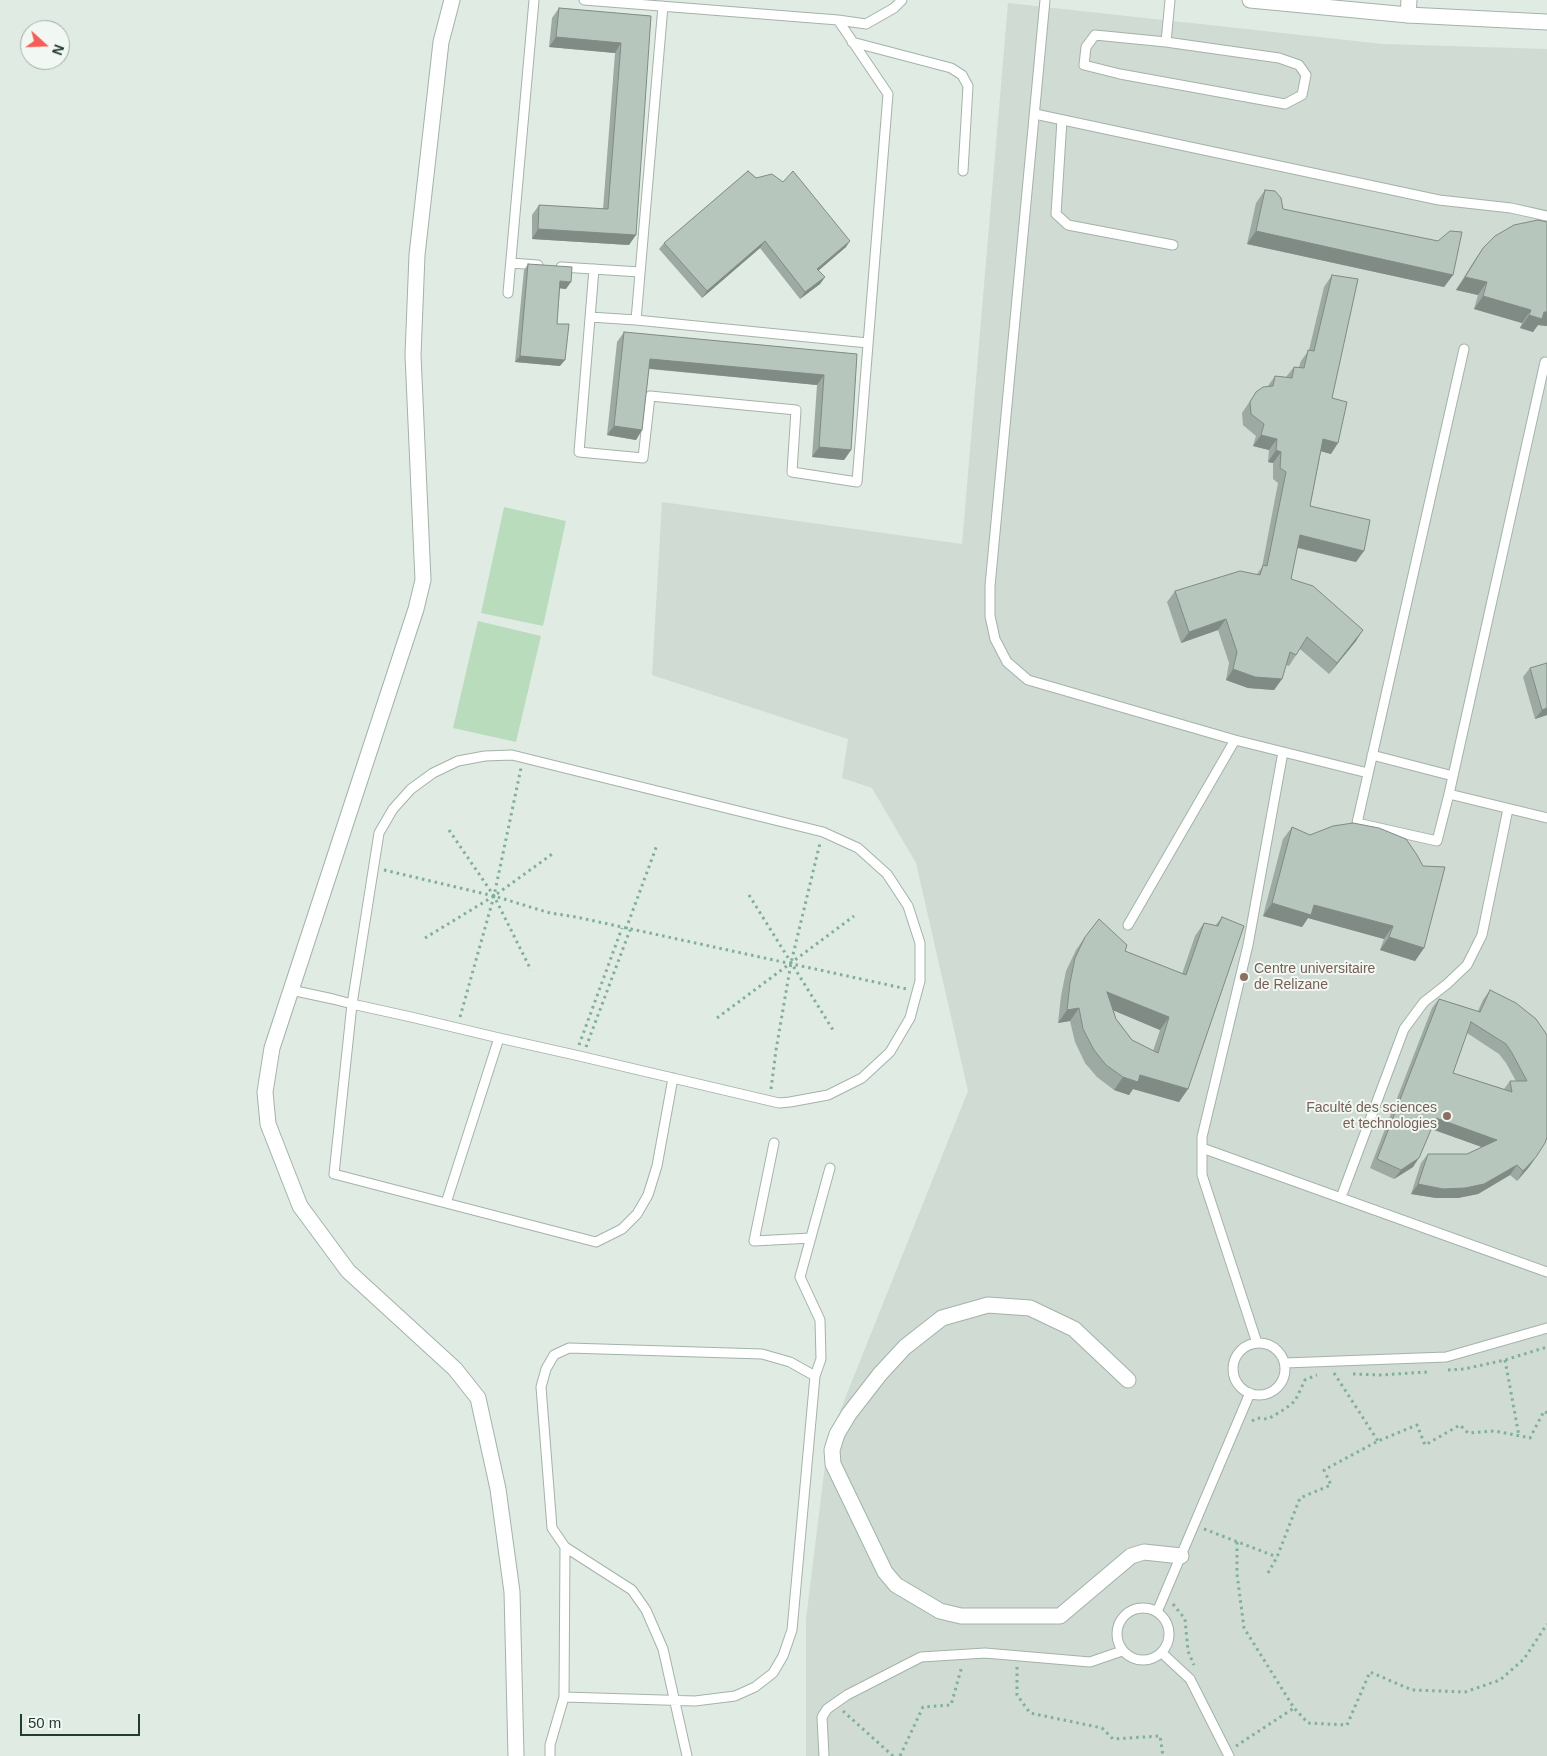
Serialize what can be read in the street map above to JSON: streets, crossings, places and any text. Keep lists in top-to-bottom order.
{
  "places": ["Centre universitaire de Relizane", "Faculté des sciences et technologies"],
  "scale_bar": "50 m",
  "north": "right"
}
